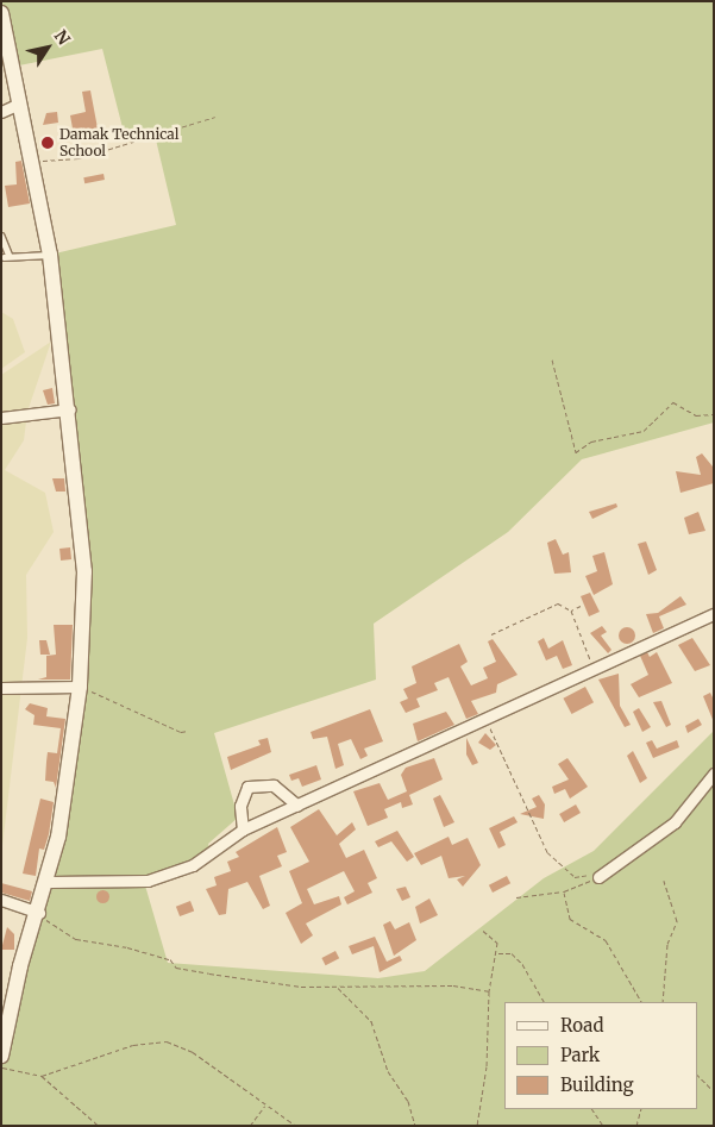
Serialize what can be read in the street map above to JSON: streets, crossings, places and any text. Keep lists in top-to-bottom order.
{
  "places": ["Damak Technical School"],
  "legend": ["Road", "Park", "Building"],
  "north": "top right"
}
